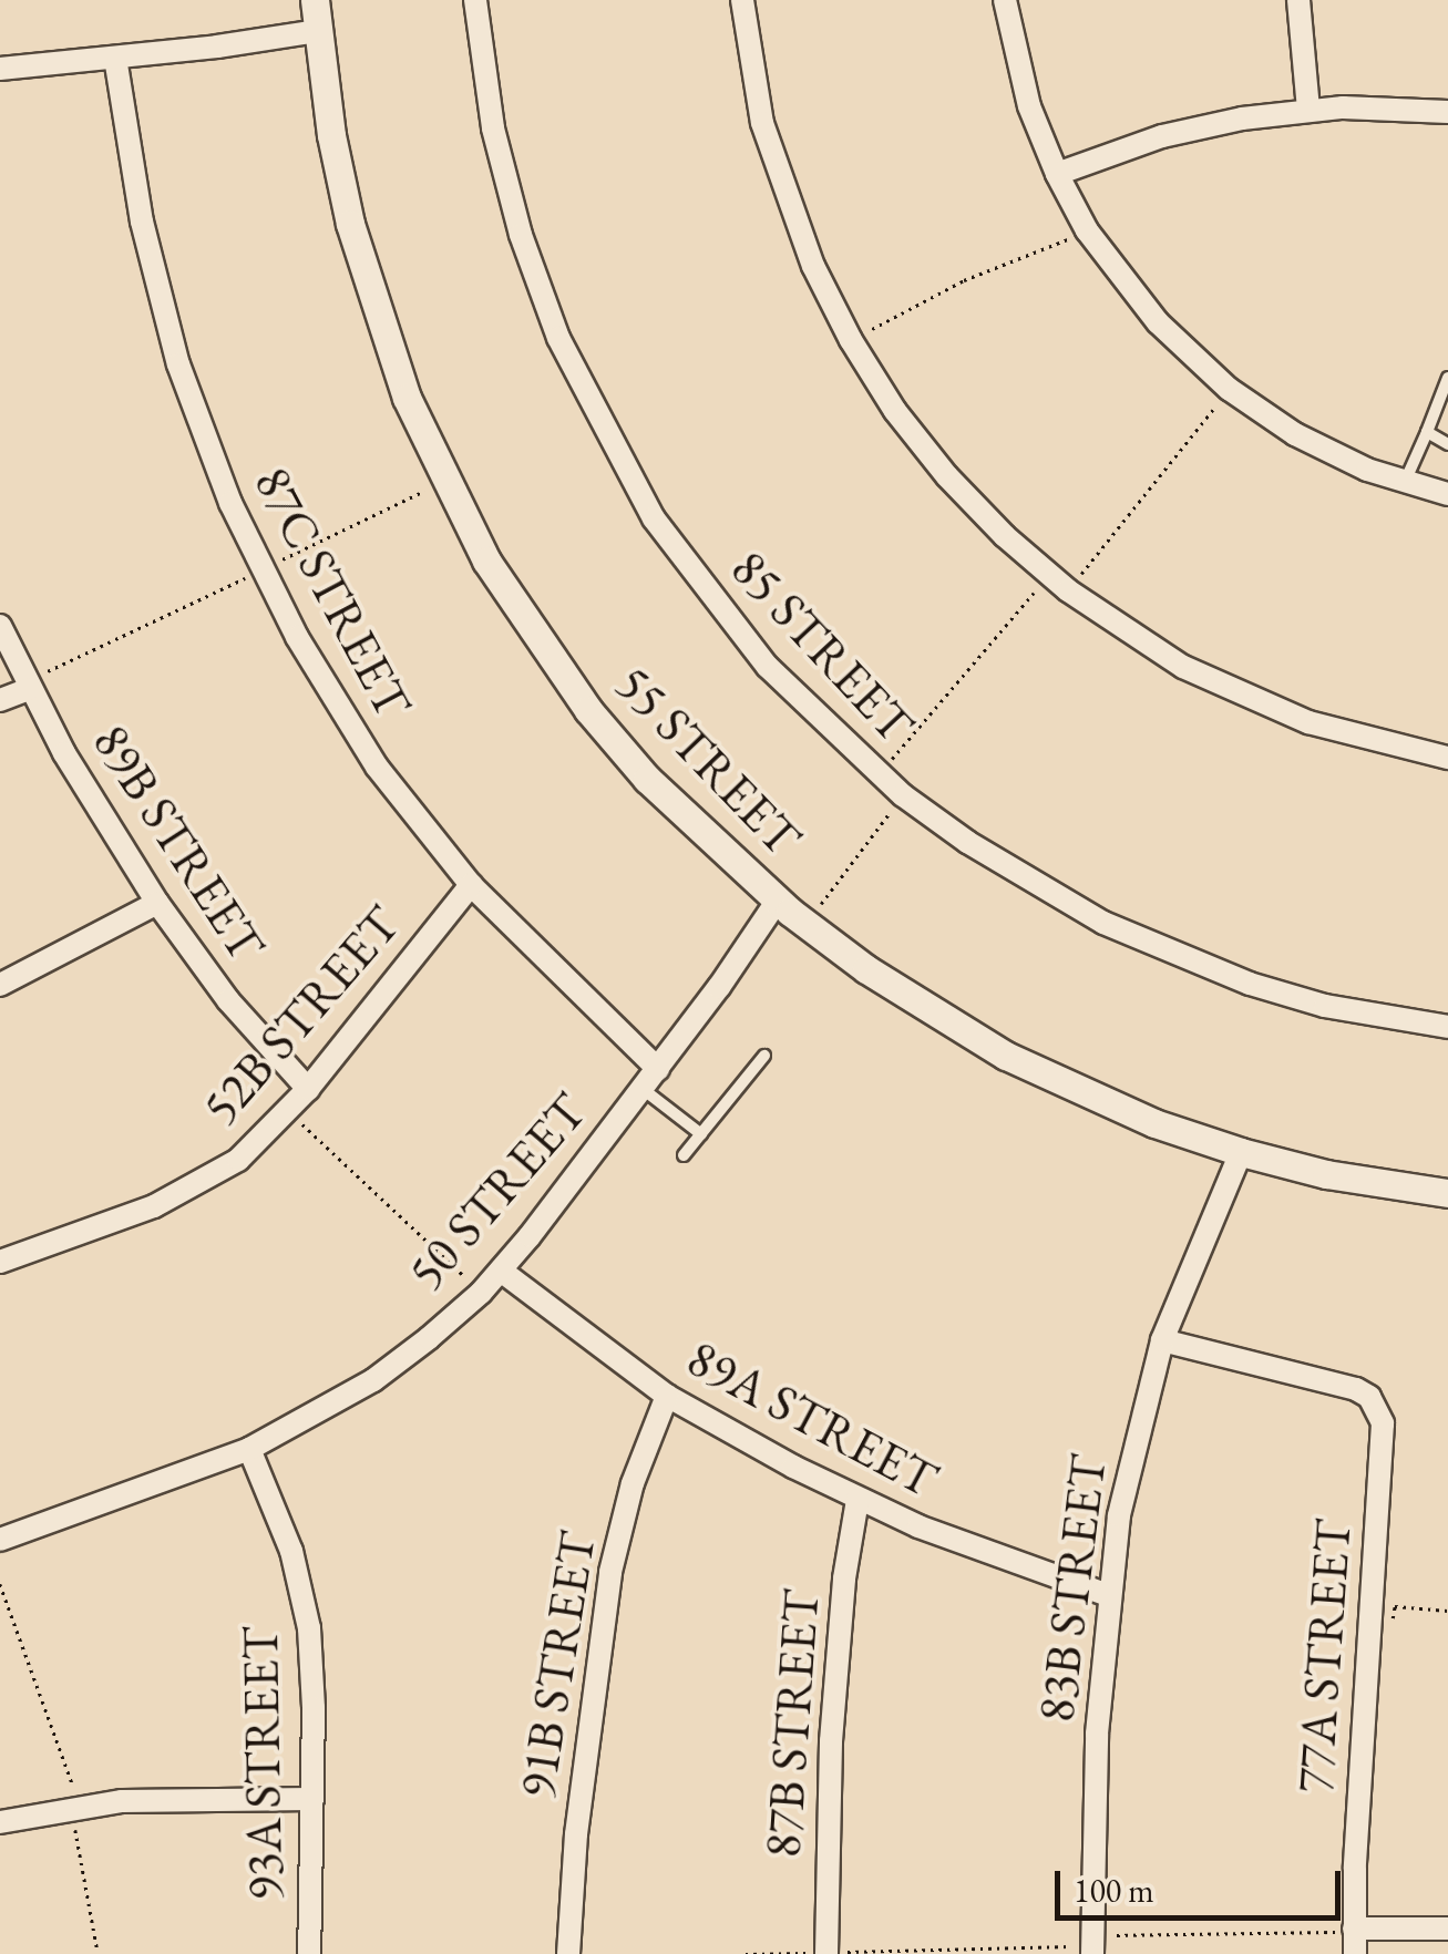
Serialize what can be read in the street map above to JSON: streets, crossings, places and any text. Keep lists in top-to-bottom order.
{
  "streets": {
    "street": [
      "87C STREET",
      "85 STREET",
      "55 STREET",
      "89B STREET",
      "52B STREET",
      "50 STREET",
      "89A STREET",
      "83B STREET",
      "77A STREET",
      "91B STREET",
      "87B STREET",
      "93A STREET"
    ]
  },
  "crossings": [
    ["87C STREET", "52B STREET"],
    ["87C STREET", "50 STREET"],
    ["55 STREET", "50 STREET"],
    ["55 STREET", "83B STREET"],
    ["89B STREET", "52B STREET"],
    ["50 STREET", "89A STREET"],
    ["50 STREET", "93A STREET"],
    ["89A STREET", "83B STREET"],
    ["89A STREET", "91B STREET"],
    ["89A STREET", "87B STREET"],
    ["83B STREET", "77A STREET"]
  ],
  "scale_bar": "100 m"
}
